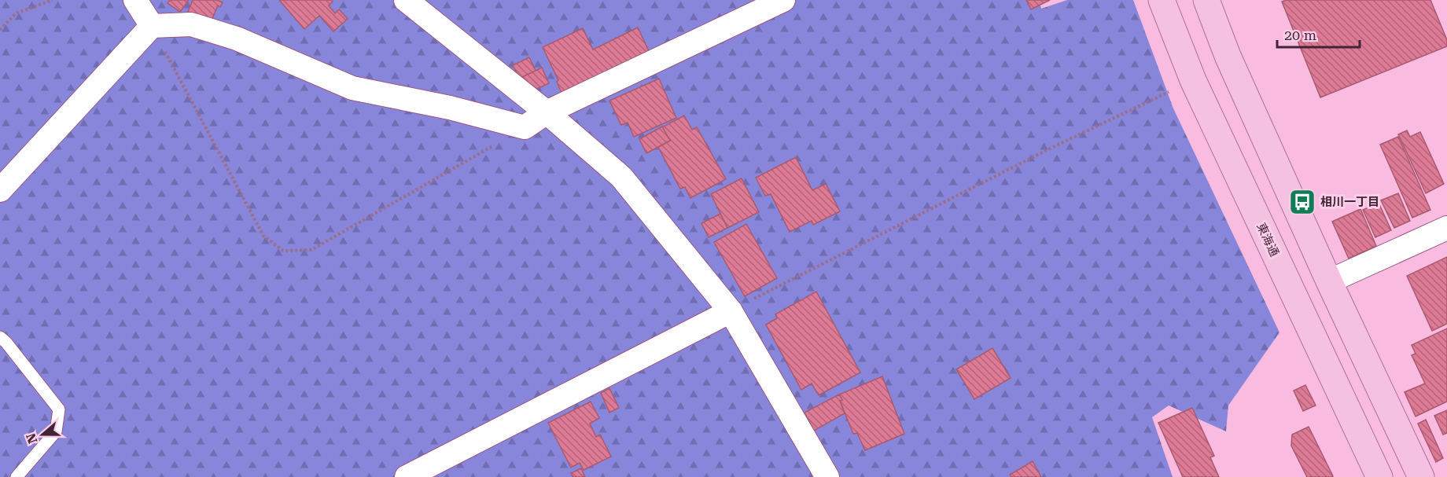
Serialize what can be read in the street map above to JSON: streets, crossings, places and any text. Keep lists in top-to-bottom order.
{
  "streets": {
    "main road": ["東海通"]
  },
  "places": {
    "bus stop": ["相川一丁目"]
  },
  "scale_bar": "20 m",
  "north": "left"
}
